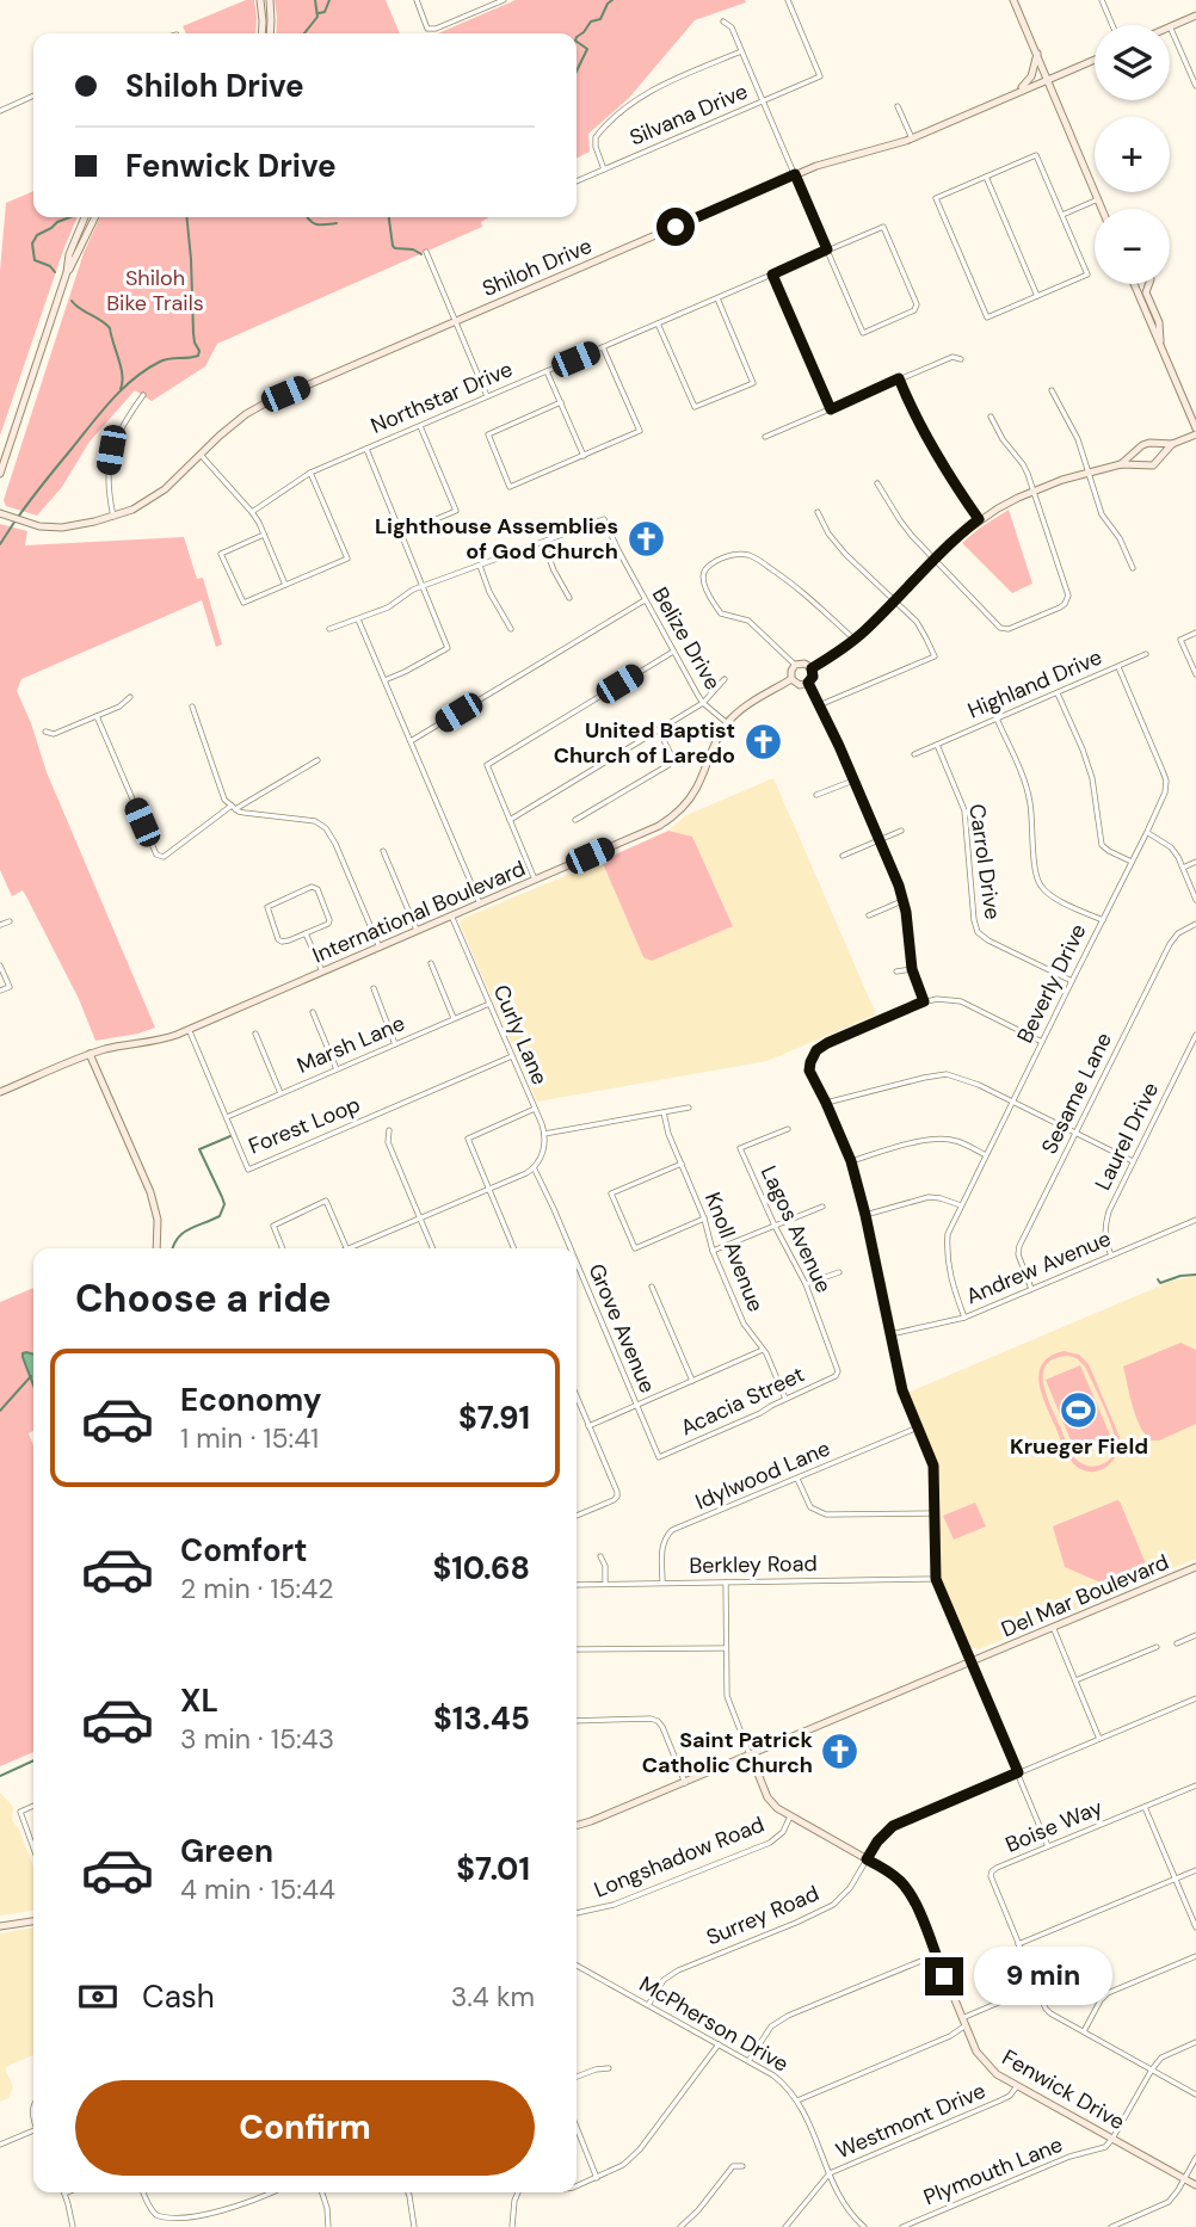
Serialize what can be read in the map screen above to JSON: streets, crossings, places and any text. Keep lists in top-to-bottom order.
{
  "streets": {
    "main road": [
      "Shiloh Drive",
      "International Boulevard",
      "Del Mar Boulevard",
      "Fenwick Drive"
    ],
    "street": [
      "Silvana Drive",
      "Northstar Drive",
      "Belize Drive",
      "Highland Drive",
      "Carrol Drive",
      "Beverly Drive",
      "Curly Lane",
      "Marsh Lane",
      "Sesame Lane",
      "Forest Loop",
      "Laurel Drive",
      "Lagos Avenue",
      "Knoll Avenue",
      "Andrew Avenue",
      "Grove Avenue",
      "Acacia Street",
      "Idylwood Lane",
      "Berkley Road",
      "Boise Way",
      "Longshadow Road",
      "Surrey Road",
      "McPherson Drive",
      "Westmont Drive",
      "Plymouth Lane"
    ]
  },
  "crossings": [
    ["Belize Drive", "International Boulevard"],
    ["Highland Drive", "Carrol Drive"],
    ["Highland Drive", "Beverly Drive"],
    ["Carrol Drive", "Beverly Drive"],
    ["International Boulevard", "Curly Lane"],
    ["International Boulevard", "Forest Loop"],
    ["Beverly Drive", "Andrew Avenue"],
    ["Curly Lane", "Marsh Lane"],
    ["Curly Lane", "Forest Loop"],
    ["Marsh Lane", "Forest Loop"],
    ["Sesame Lane", "Andrew Avenue"],
    ["Laurel Drive", "Andrew Avenue"],
    ["Lagos Avenue", "Acacia Street"],
    ["Knoll Avenue", "Acacia Street"],
    ["Grove Avenue", "Acacia Street"],
    ["Idylwood Lane", "Berkley Road"],
    ["Berkley Road", "Fenwick Drive"],
    ["Del Mar Boulevard", "Fenwick Drive"],
    ["Longshadow Road", "Fenwick Drive"],
    ["Surrey Road", "McPherson Drive"],
    ["Surrey Road", "Fenwick Drive"],
    ["McPherson Drive", "Westmont Drive"],
    ["Fenwick Drive", "Westmont Drive"],
    ["Fenwick Drive", "Plymouth Lane"]
  ],
  "parks": ["Shiloh Bike Trails"],
  "places": {
    "church": ["Lighthouse Assemblies of God Church", "United Baptist Church of Laredo", "Saint Patrick Catholic Church"],
    "sports": ["Krueger Field"]
  },
  "page": {
    "map_buttons": ["+", "−"],
    "banner": ["Shiloh Drive", "Fenwick Drive"],
    "heading": "Choose a ride",
    "list": [
      {
        "name": "Economy",
        "note": "1 min · 15:41",
        "value": "$7.91"
      },
      {
        "name": "Comfort",
        "note": "2 min · 15:42",
        "value": "$10.68"
      },
      {
        "name": "XL",
        "note": "3 min · 15:43",
        "value": "$13.45"
      },
      {
        "name": "Green",
        "note": "4 min · 15:44",
        "value": "$7.01"
      }
    ],
    "bubble": "9 min",
    "pay": ["Cash", "3.4 km"],
    "buttons": "Confirm"
  }
}
